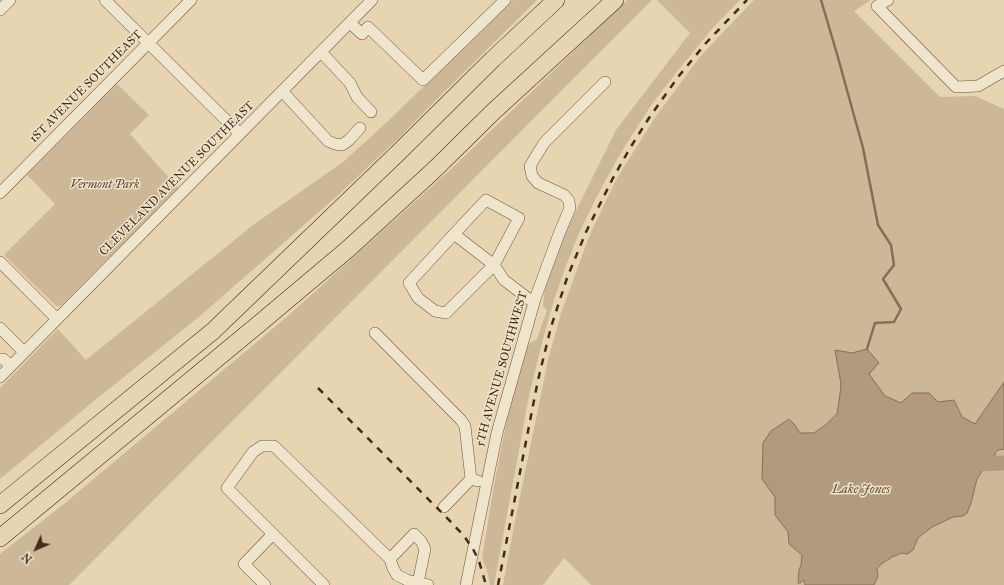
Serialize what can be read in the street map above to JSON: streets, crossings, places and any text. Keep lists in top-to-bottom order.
{
  "streets": {
    "street": ["1ST AVENUE SOUTHEAST", "CLEVELAND AVENUE SOUTHEAST", "5TH AVENUE SOUTHWEST"]
  },
  "water": ["Lake Jones"],
  "parks": ["Vermont Park"],
  "north": "bottom left"
}
